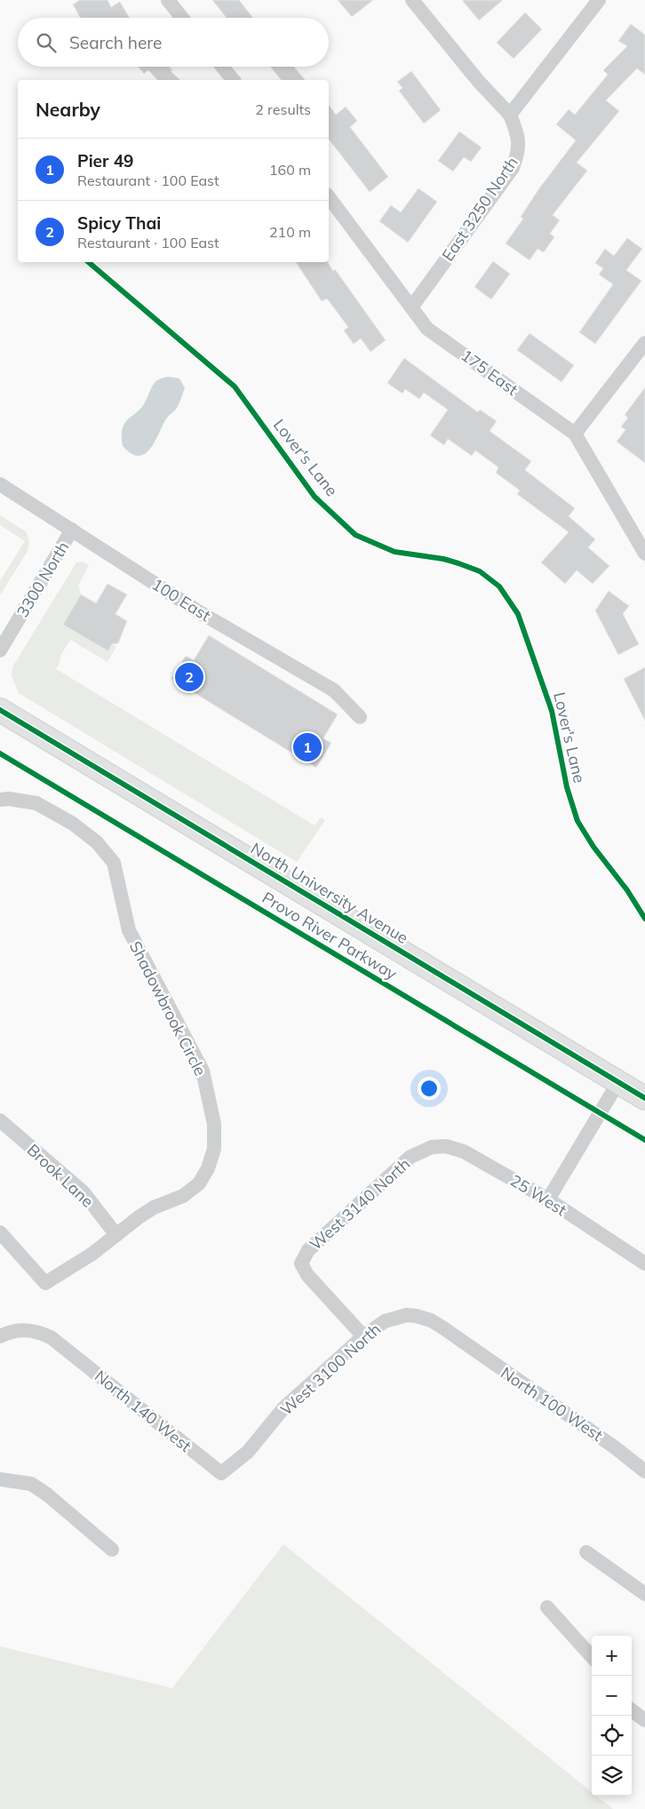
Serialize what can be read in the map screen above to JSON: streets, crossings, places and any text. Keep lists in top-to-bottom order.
{
  "streets": {
    "highway": ["North University Avenue"],
    "street": [
      "East 3250 North",
      "175 East",
      "3300 North",
      "100 East",
      "Shadowbrook Circle",
      "Brook Lane",
      "25 West",
      "West 3140 North",
      "West 3100 North",
      "North 100 West",
      "North 140 West"
    ],
    "cycle path": ["Lover's Lane", "Provo River Parkway"]
  },
  "crossings": [
    ["East 3250 North", "175 East"],
    ["3300 North", "100 East"],
    ["Shadowbrook Circle", "Brook Lane"],
    ["25 West", "West 3140 North"],
    ["West 3140 North", "West 3100 North"],
    ["West 3100 North", "North 100 West"],
    ["West 3100 North", "North 140 West"]
  ],
  "page": {
    "search": "Search here",
    "heading": ["Nearby", "2 results"],
    "list": [
      {
        "mark": "1",
        "name": "Pier 49",
        "note": "Restaurant · 100 East",
        "value": "160 m"
      },
      {
        "mark": "2",
        "name": "Spicy Thai",
        "note": "Restaurant · 100 East",
        "value": "210 m"
      }
    ],
    "pins": ["2", "1"],
    "map_buttons": ["+", "−"]
  }
}
